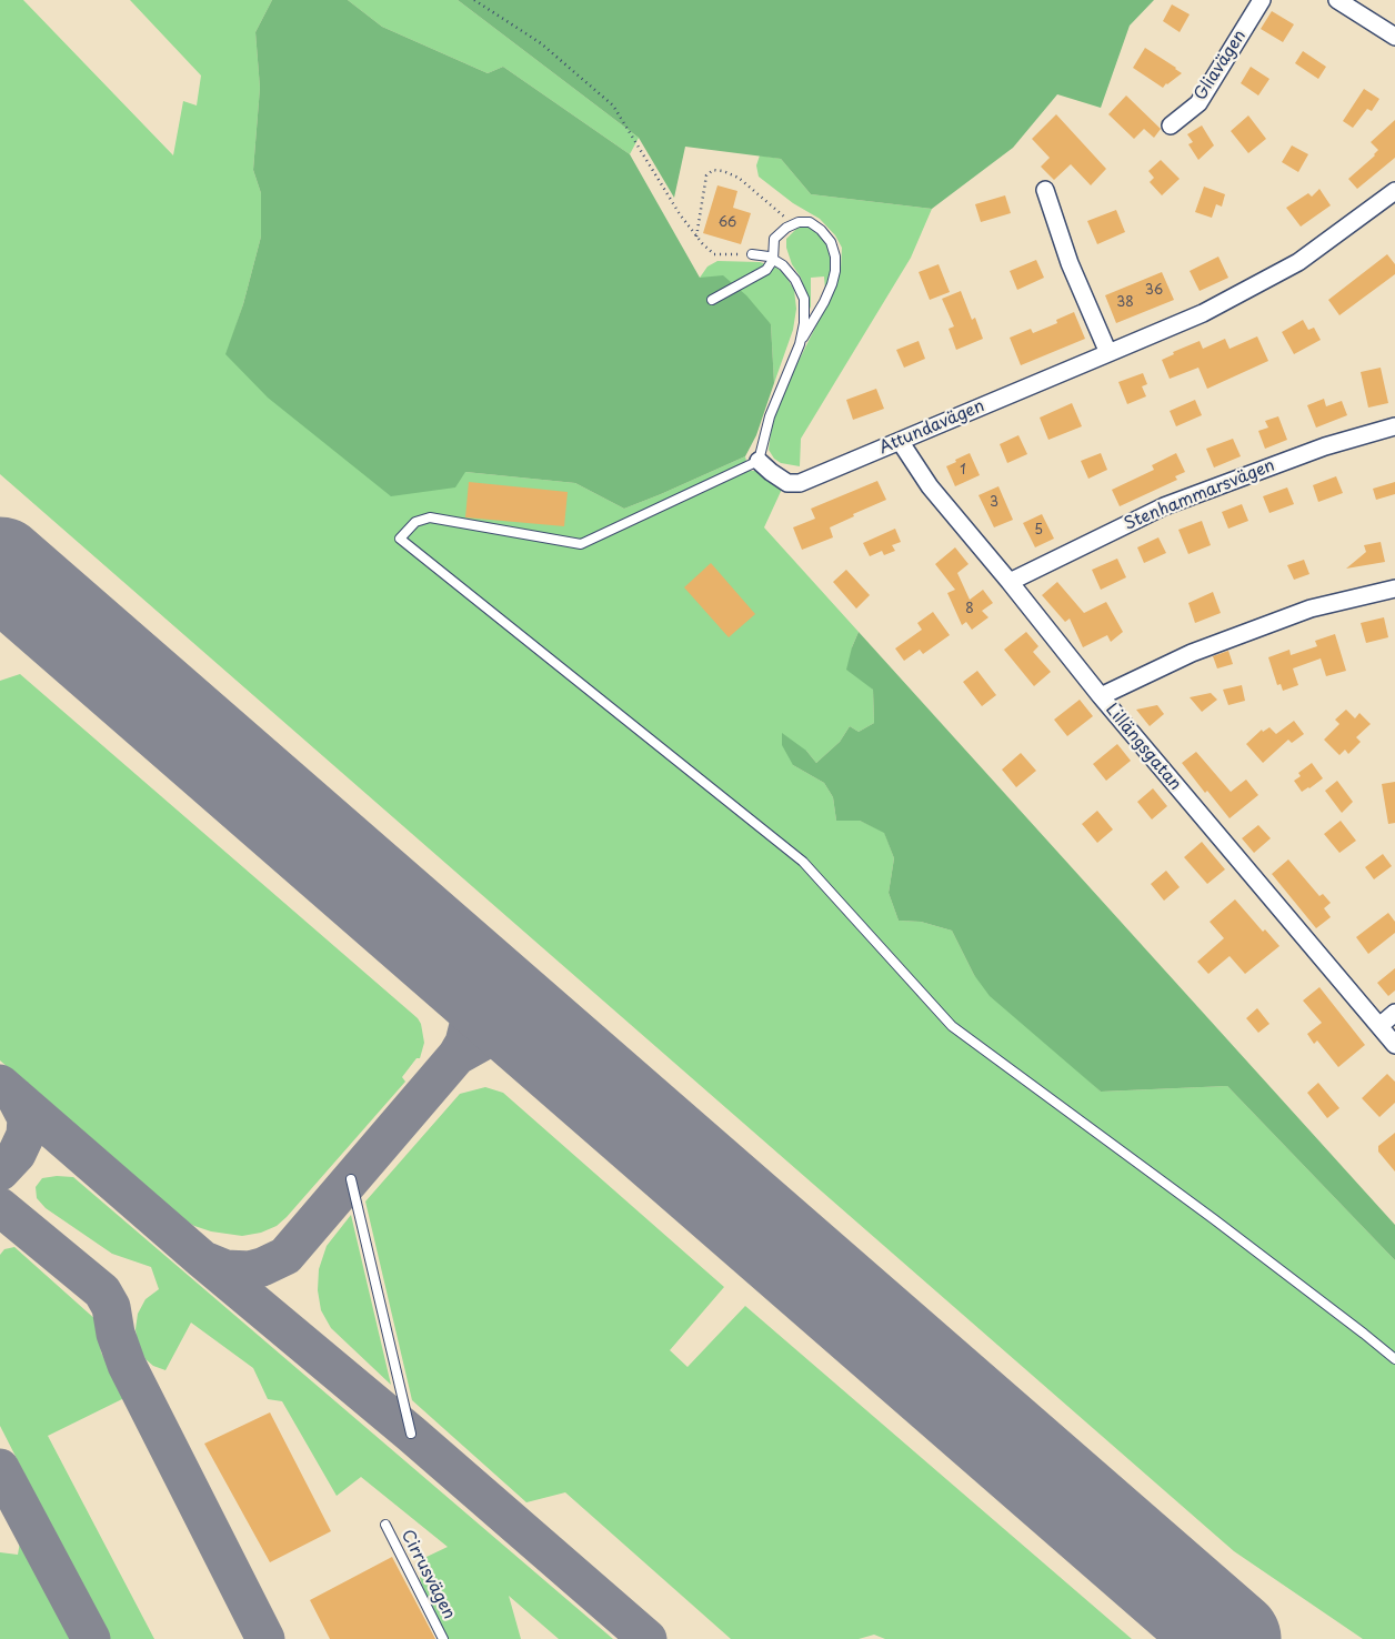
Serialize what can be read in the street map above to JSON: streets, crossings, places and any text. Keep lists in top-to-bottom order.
{
  "streets": {
    "street": [
      "Gliavägen",
      "Attundavägen",
      "Stenhammarsvägen",
      "Lillängsgatan"
    ],
    "lane": ["Cirrusvägen"]
  },
  "crossings": [
    ["Attundavägen", "Lillängsgatan"],
    ["Stenhammarsvägen", "Lillängsgatan"]
  ],
  "house_numbers": [
    "66",
    "36",
    "38",
    "1",
    "3",
    "5",
    "8"
  ]
}
